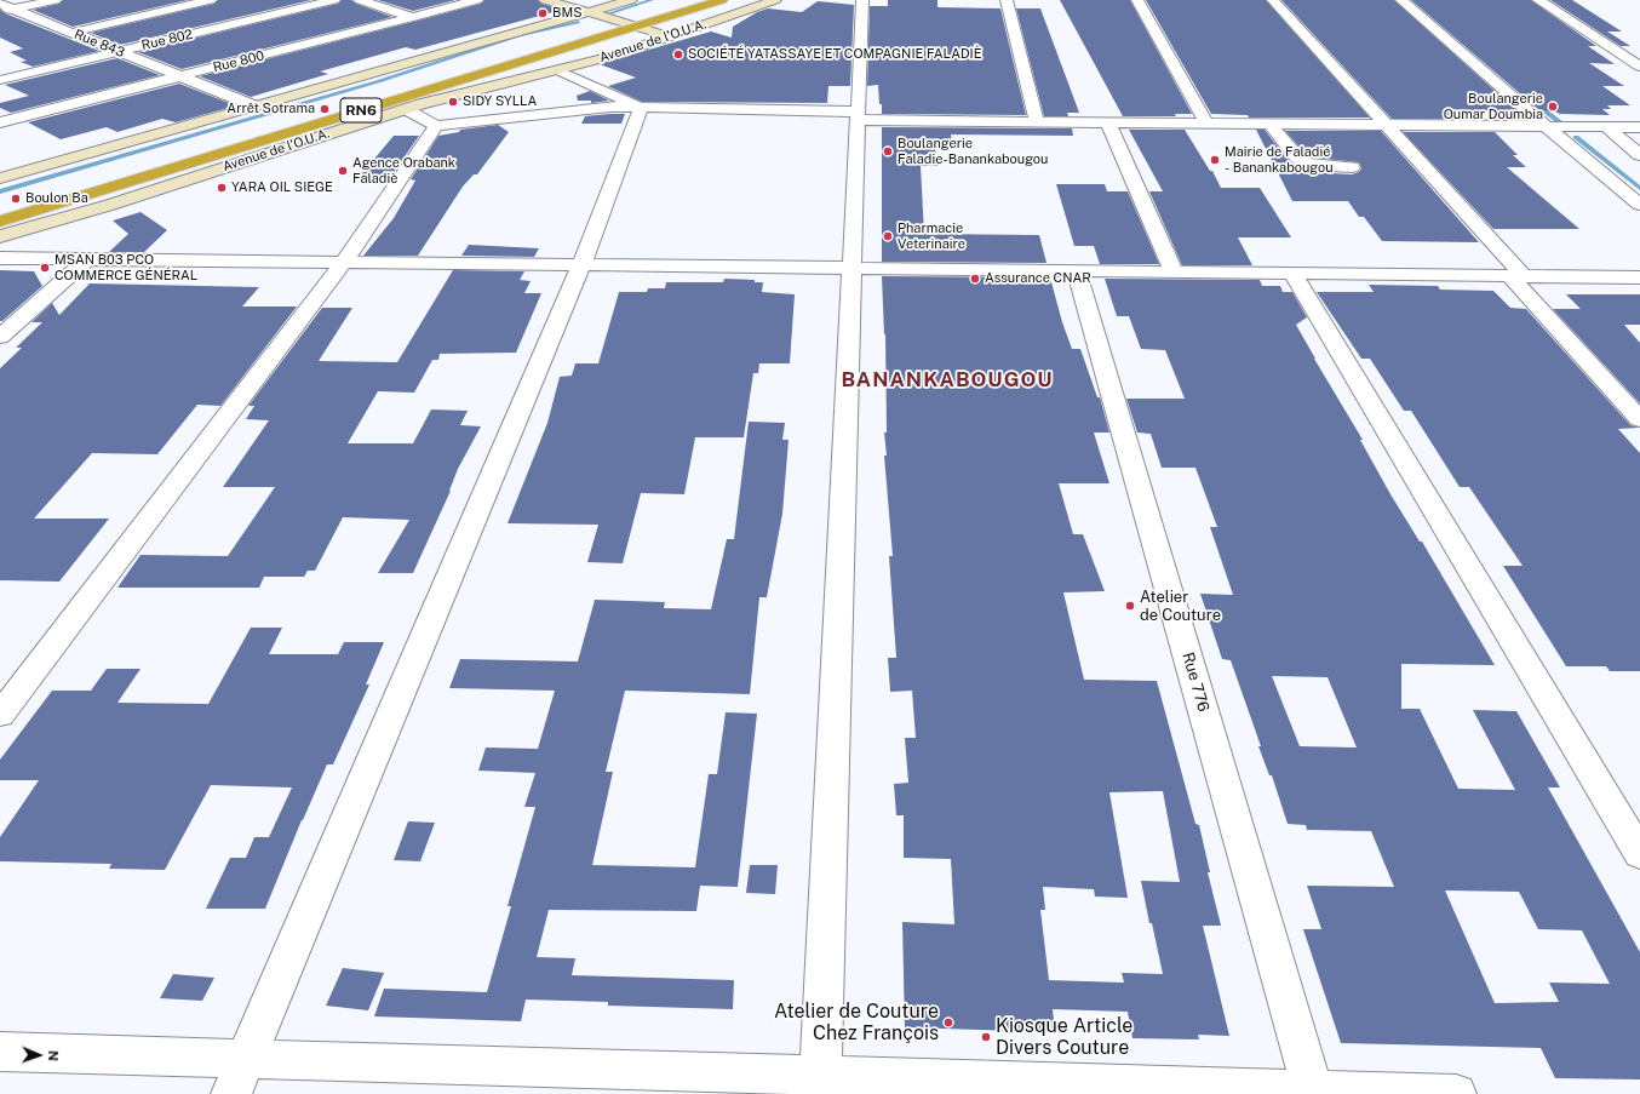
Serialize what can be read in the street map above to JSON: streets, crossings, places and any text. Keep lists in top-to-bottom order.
{
  "streets": {
    "highway": ["Avenue de l'O.U.A.", "RN6"],
    "street": [
      "Rue 802",
      "Rue 843",
      "Rue 800",
      "Rue 776"
    ]
  },
  "crossings": [
    ["Rue 802", "Rue 843"],
    ["Rue 843", "Rue 800"]
  ],
  "districts": ["BANANKABOUGOU"],
  "places": [
    "BMS",
    "SOCIÉTÉ YATASSAYE ET COMPAGNIE FALADIÈ",
    "SIDY SYLLA",
    "Boulangerie Oumar Doumbia",
    "Arrêt Sotrama",
    "Boulangerie Faladie-Banankabougou",
    "Mairie de Faladié - Banankabougou",
    "Agence Orabank Faladiè",
    "YARA OIL SIEGE",
    "Boulon Ba",
    "Pharmacie Veterinaire",
    "MSAN B03 PCO COMMERCE GÉNÉRAL",
    "Assurance CNAR",
    "Atelier de Couture",
    "Atelier de Couture Chez François",
    "Kiosque Article Divers Couture"
  ],
  "north": "right"
}
